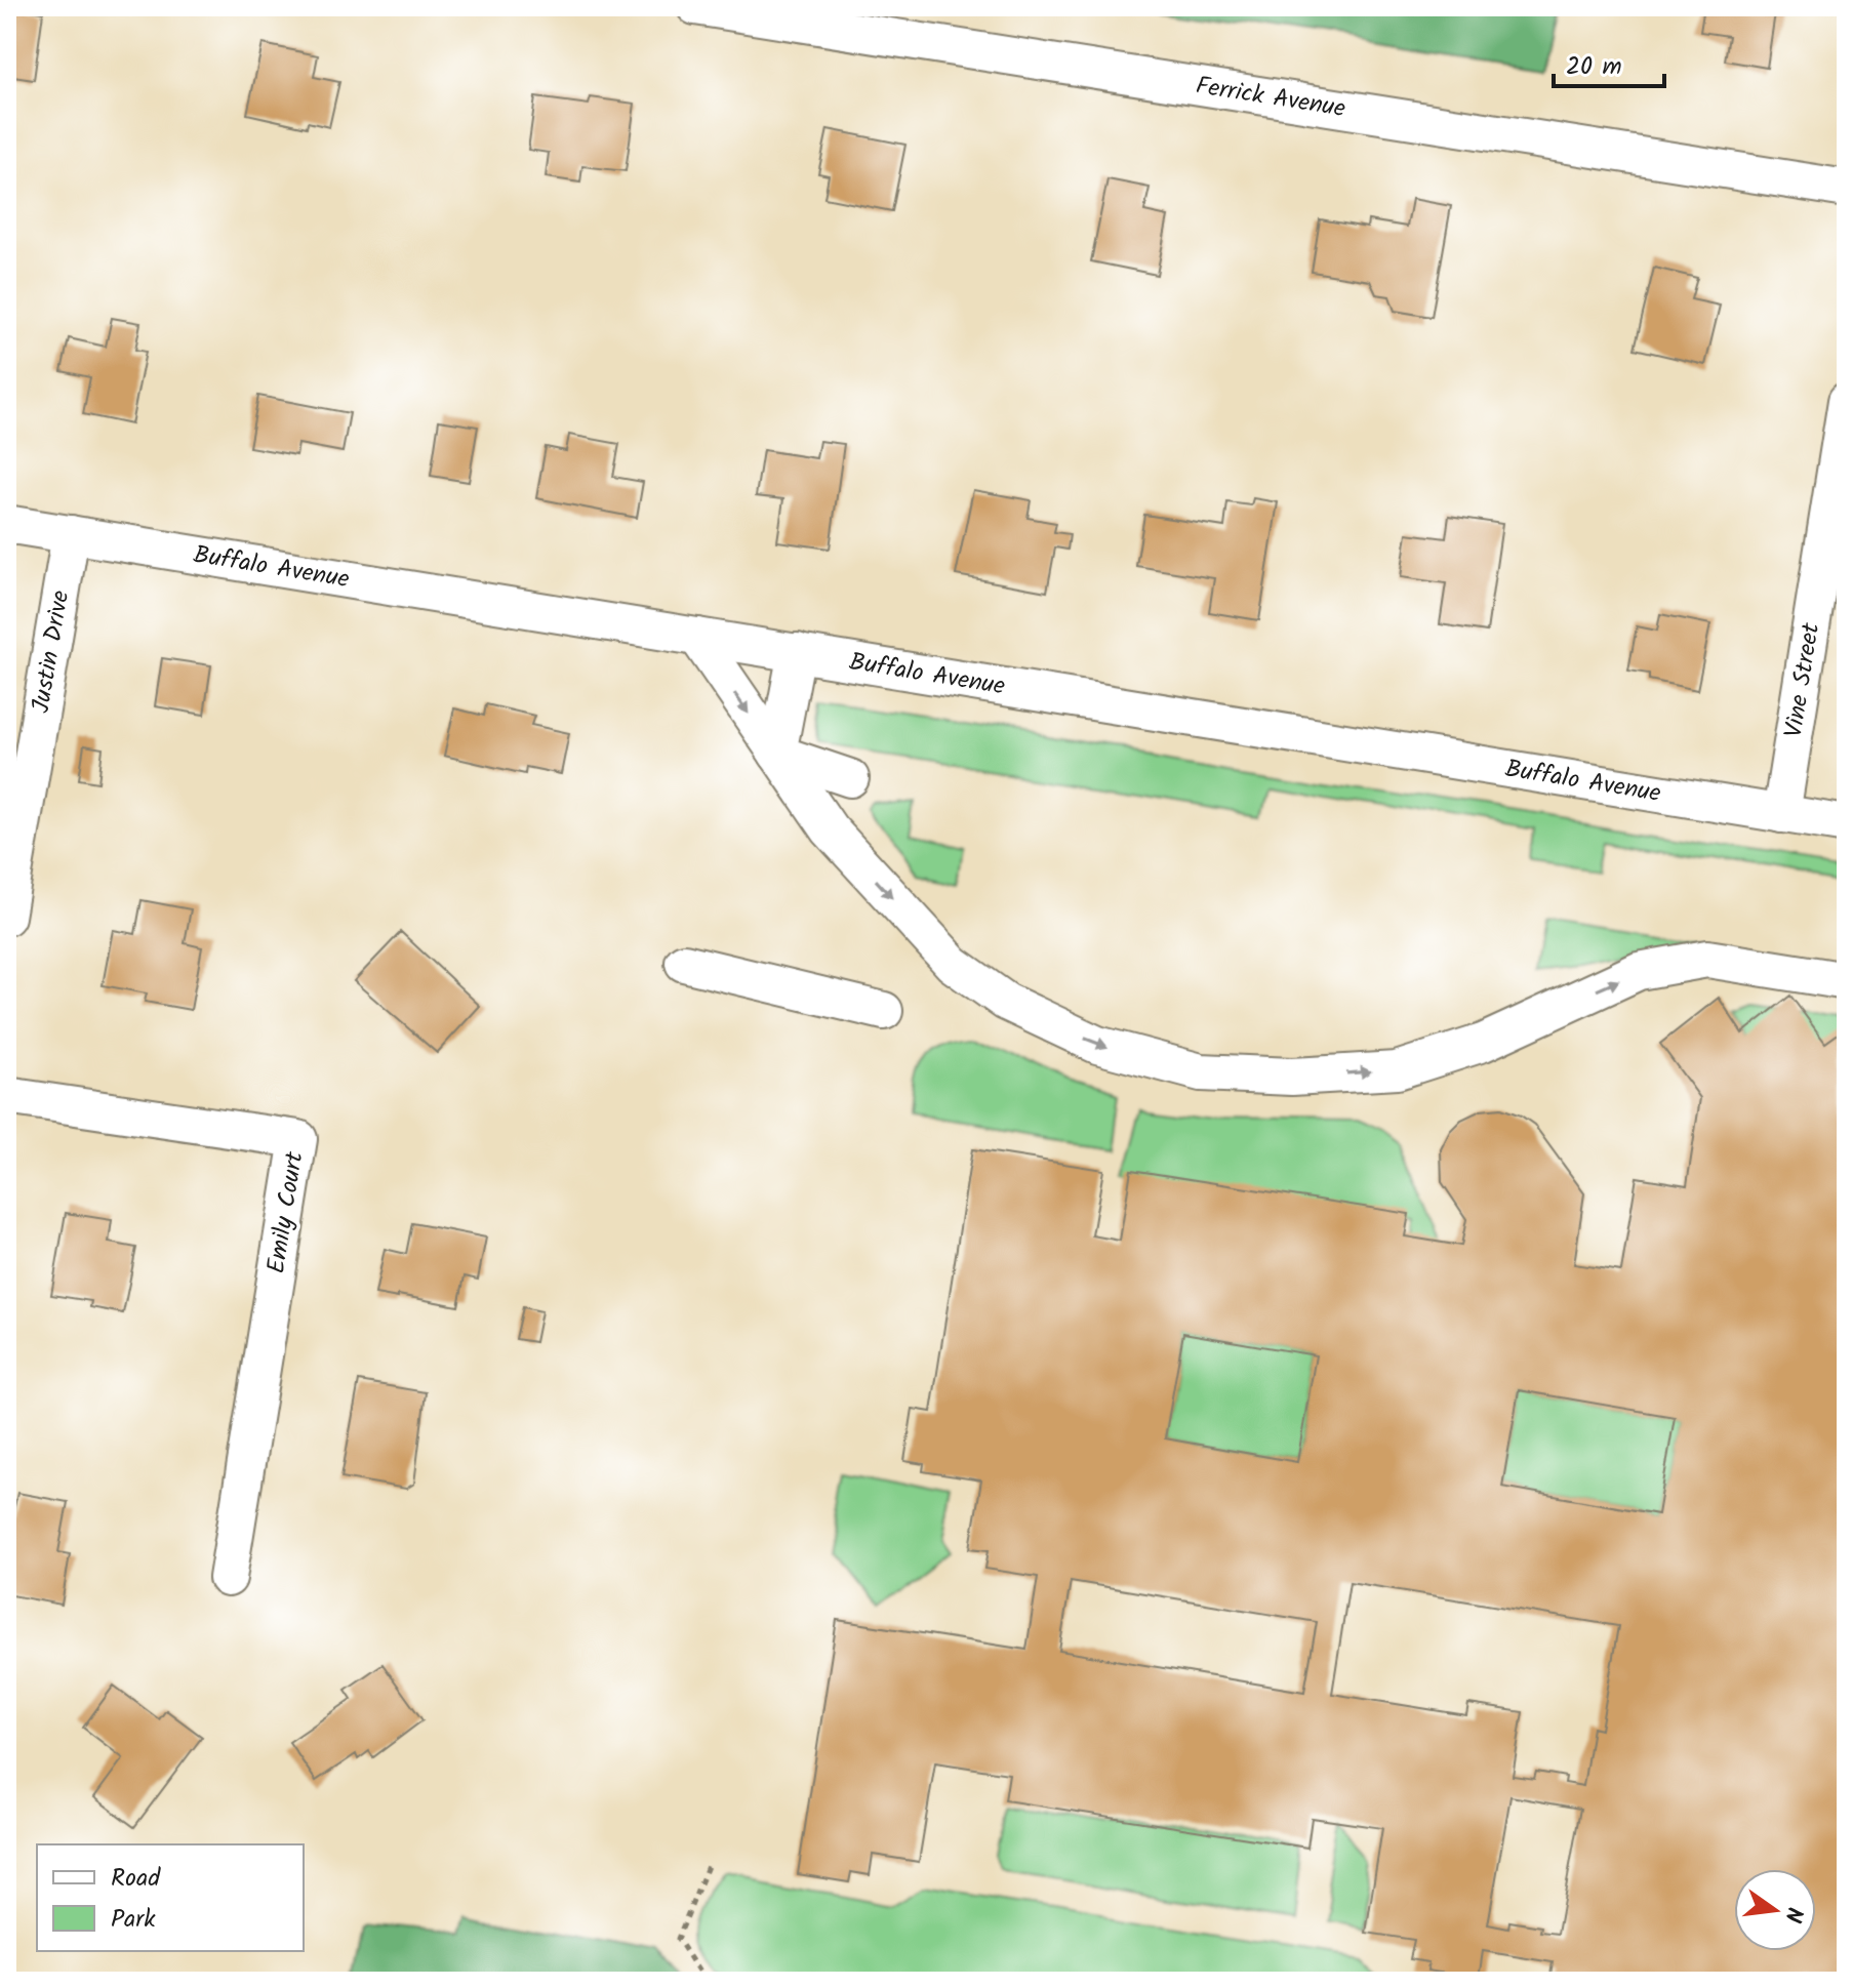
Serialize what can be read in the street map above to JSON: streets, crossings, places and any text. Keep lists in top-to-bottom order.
{
  "streets": {
    "street": [
      "Ferrick Avenue",
      "Buffalo Avenue",
      "Justin Drive",
      "Vine Street",
      "Emily Court"
    ]
  },
  "crossings": [
    ["Buffalo Avenue", "Justin Drive"],
    ["Buffalo Avenue", "Vine Street"]
  ],
  "legend": ["Road", "Park"],
  "scale_bar": "20 m",
  "north": "right"
}
